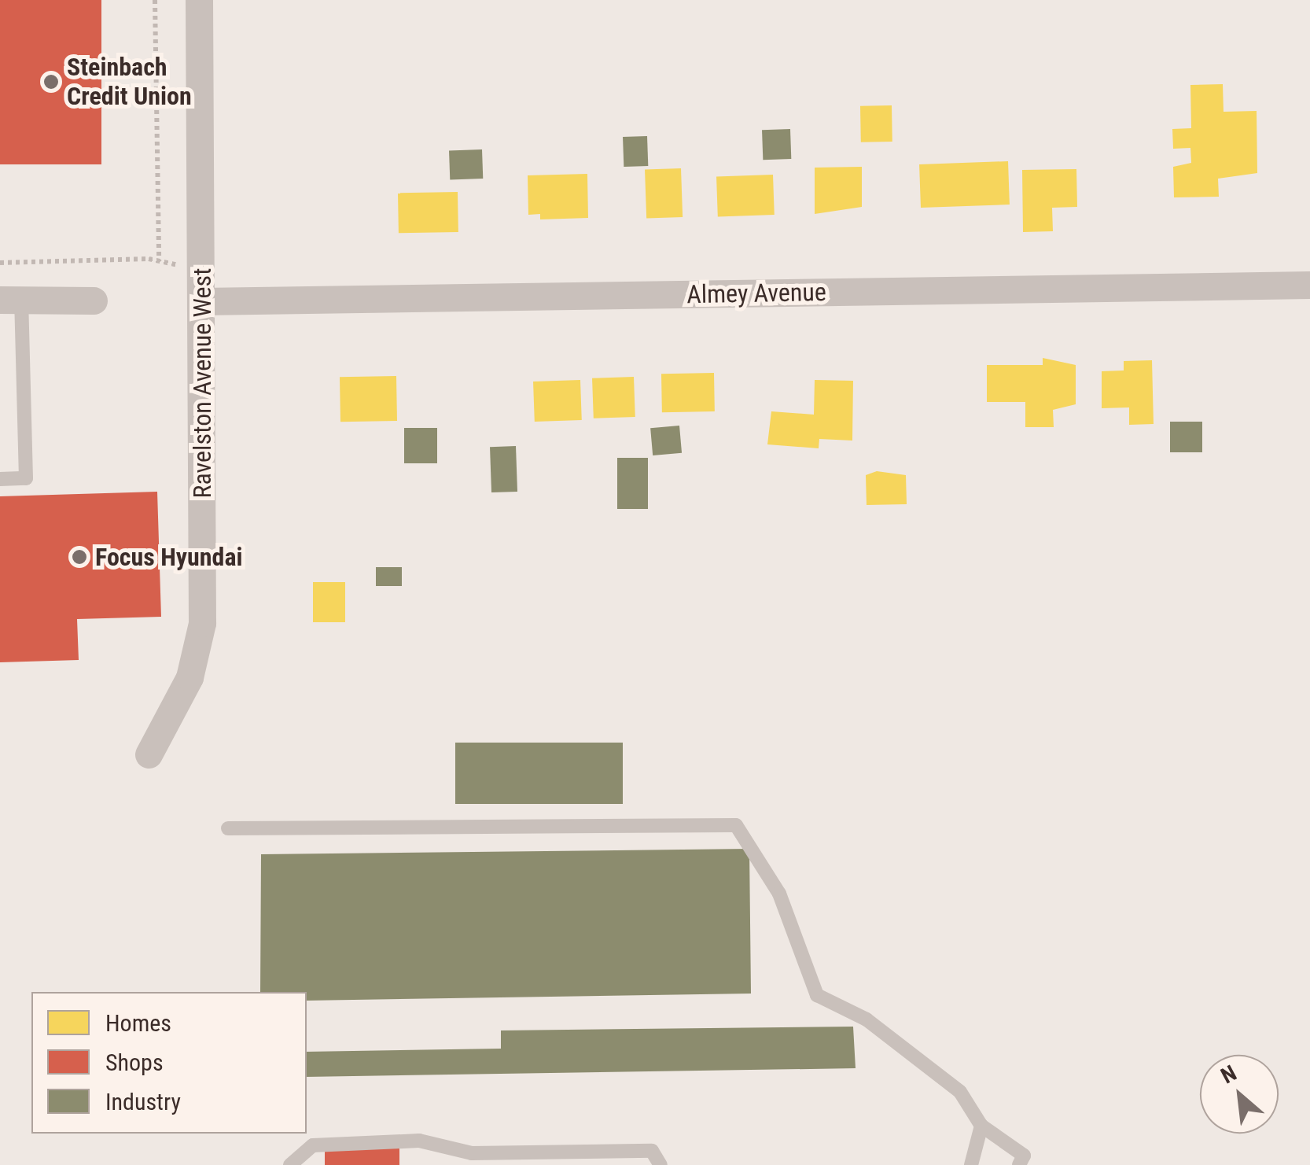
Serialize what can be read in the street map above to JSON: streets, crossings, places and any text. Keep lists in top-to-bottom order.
{
  "streets": {
    "street": ["Almey Avenue", "Ravelston Avenue West"]
  },
  "crossings": [
    ["Almey Avenue", "Ravelston Avenue West"]
  ],
  "places": ["Steinbach Credit Union", "Focus Hyundai"],
  "legend": ["Homes", "Shops", "Industry"],
  "north": "top left"
}
